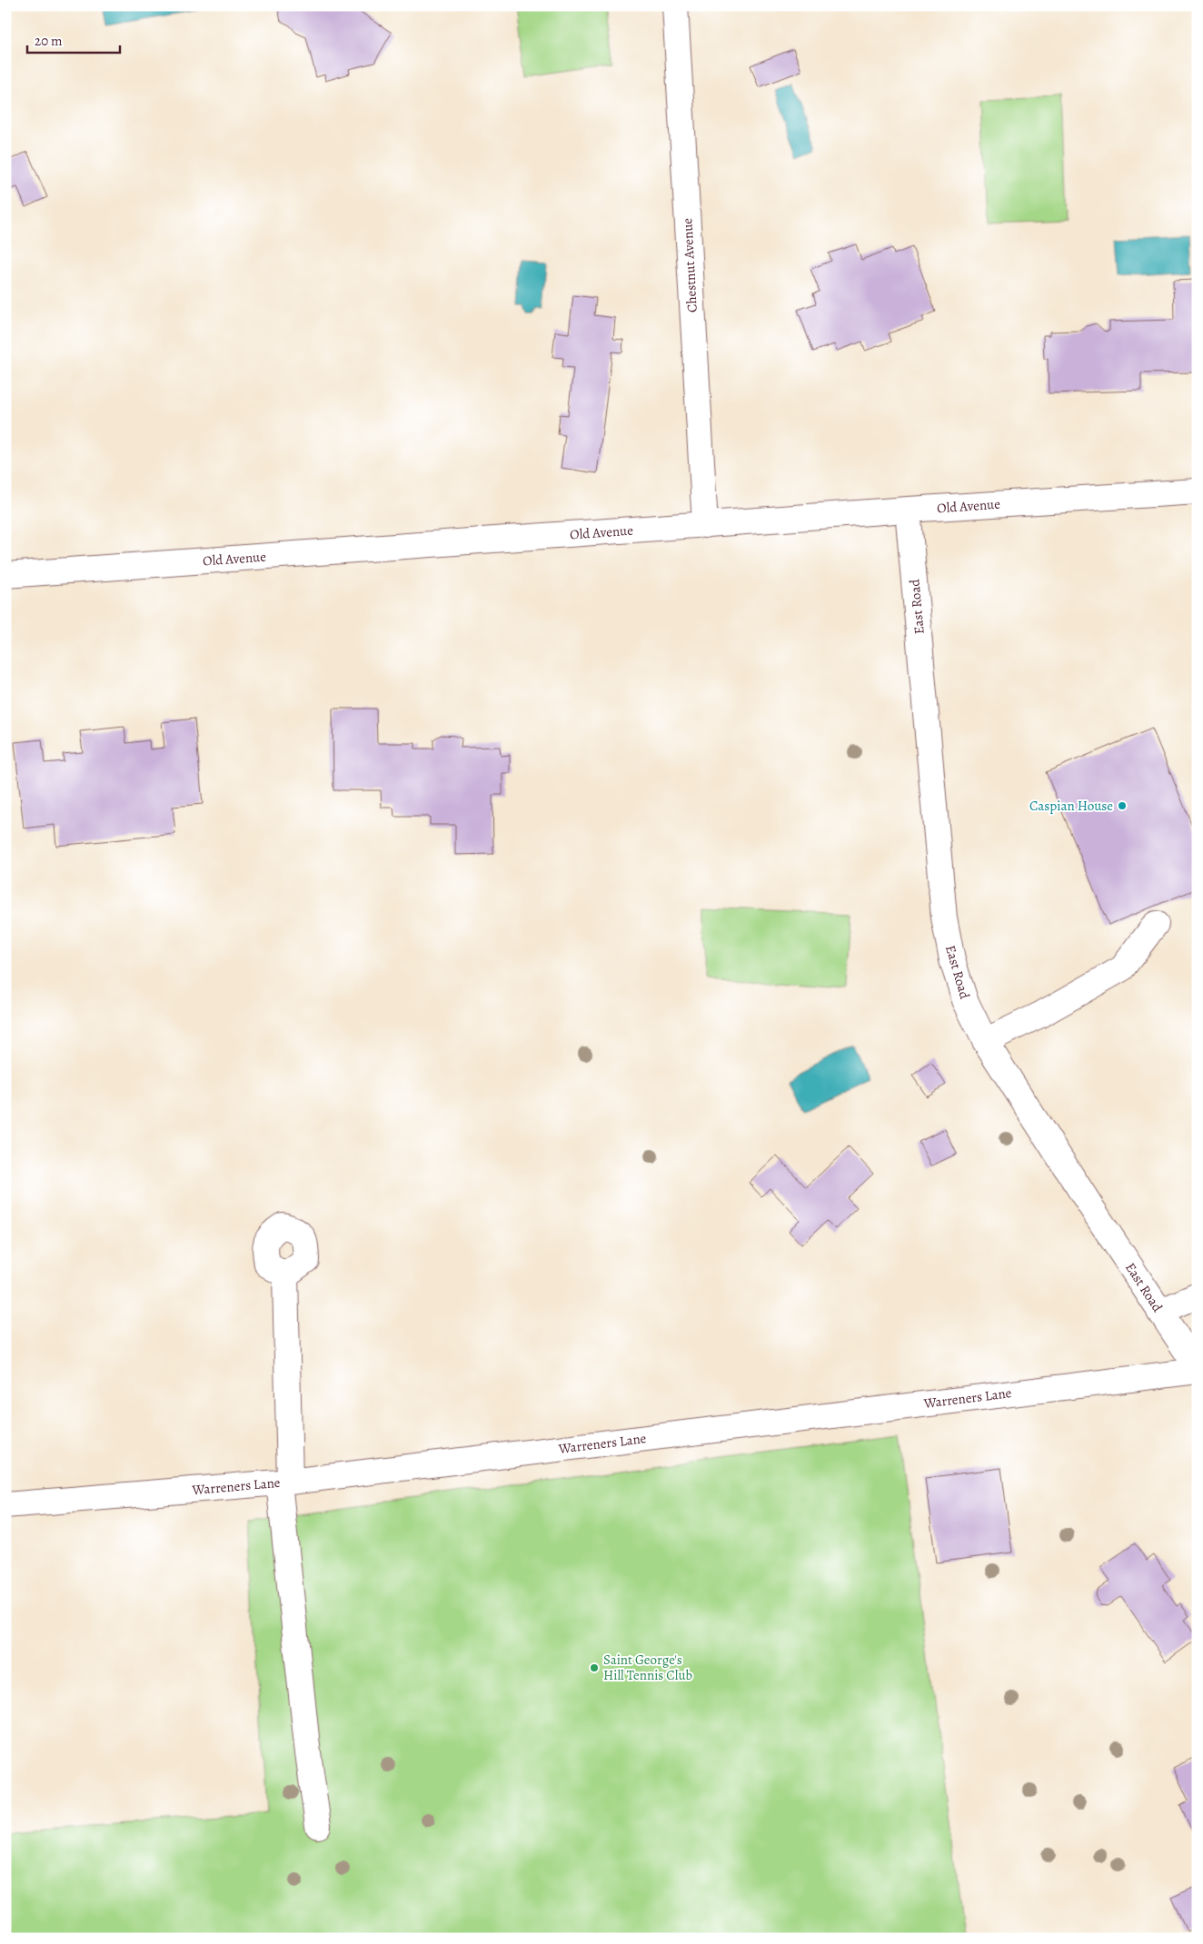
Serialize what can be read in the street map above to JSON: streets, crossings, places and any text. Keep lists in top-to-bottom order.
{
  "streets": {
    "street": [
      "Chestnut Avenue",
      "Old Avenue",
      "East Road",
      "Warreners Lane"
    ]
  },
  "crossings": [
    ["Chestnut Avenue", "Old Avenue"],
    ["Old Avenue", "East Road"],
    ["East Road", "Warreners Lane"]
  ],
  "places": ["Caspian House", "Saint George's Hill Tennis Club"],
  "scale_bar": "20 m"
}
